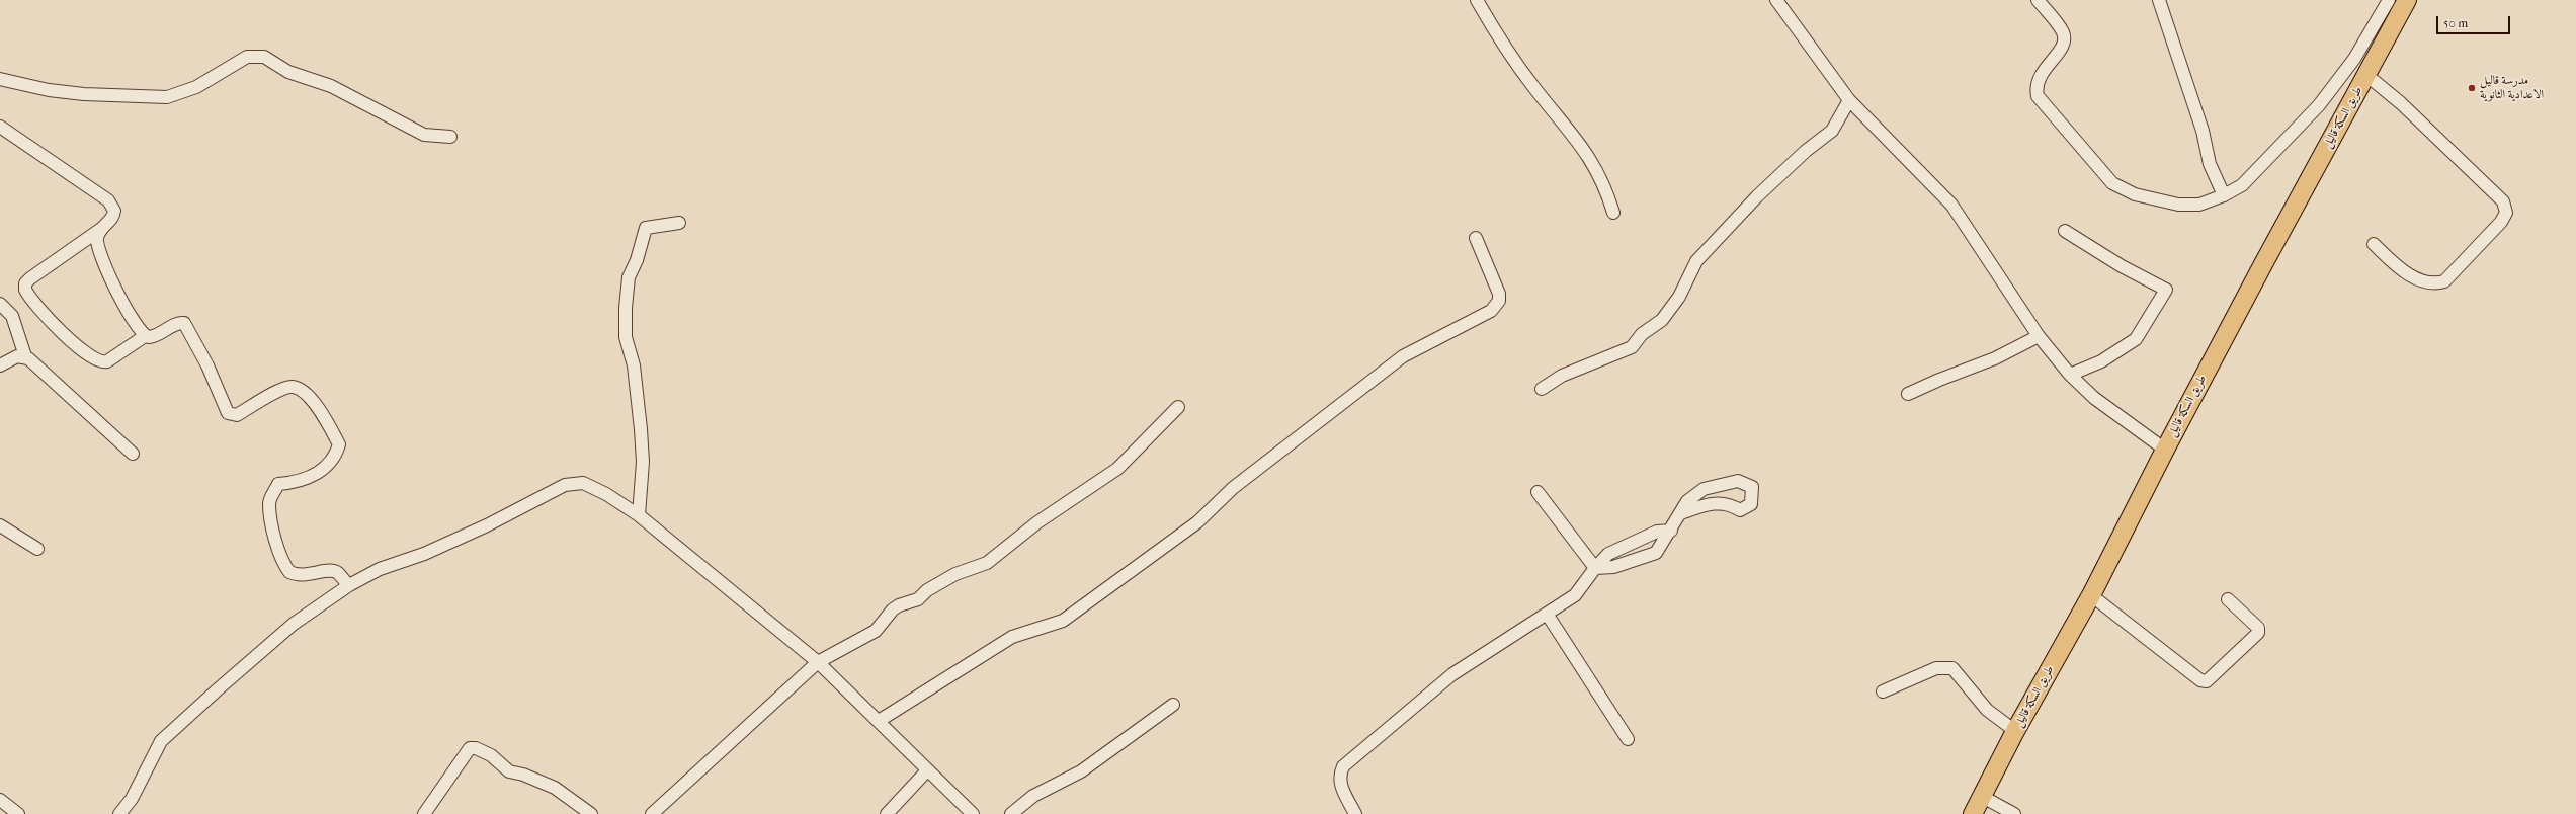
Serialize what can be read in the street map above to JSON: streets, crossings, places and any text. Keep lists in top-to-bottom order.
{
  "streets": {
    "main road": ["طريق السكة قاليل"]
  },
  "places": ["مدرسة قاليل الاعدادية الثانوية"],
  "scale_bar": "50 m"
}
